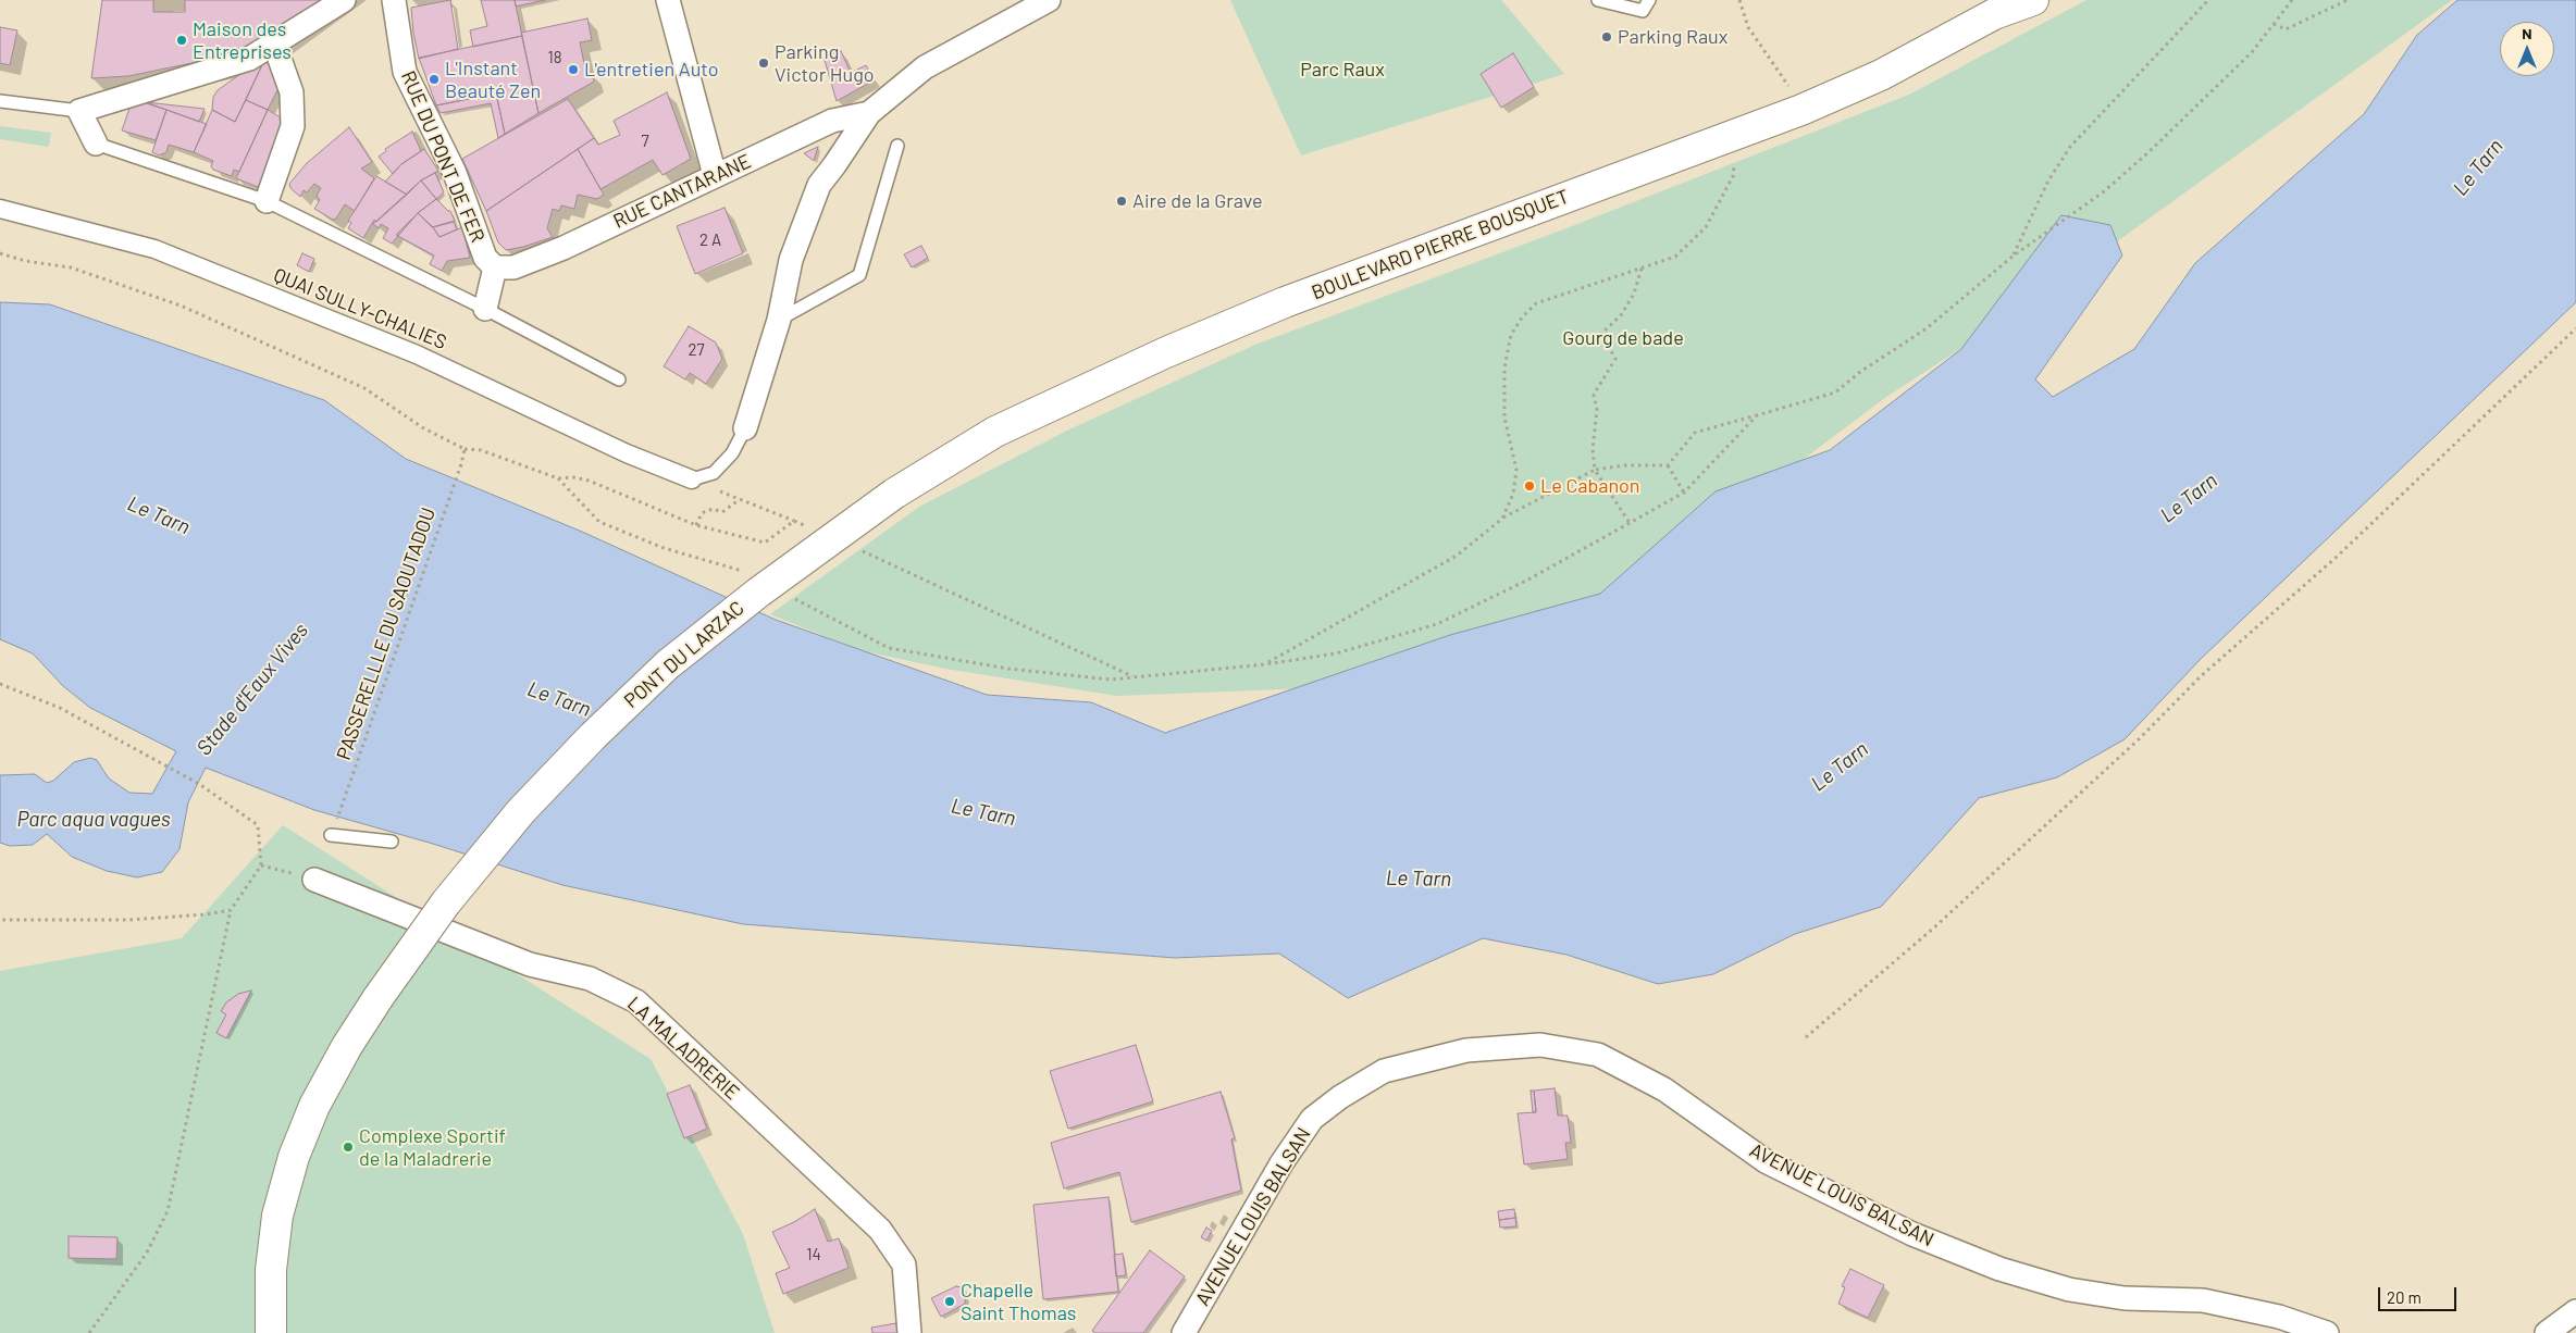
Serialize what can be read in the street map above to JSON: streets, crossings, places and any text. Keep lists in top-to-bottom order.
{
  "streets": {
    "main road": ["BOULEVARD PIERRE BOUSQUET", "PONT DU LARZAC"],
    "street": [
      "RUE DU PONT DE FER",
      "RUE CANTARANE",
      "QUAI SULLY-CHALIES",
      "LA MALADRERIE",
      "AVENUE LOUIS BALSAN"
    ],
    "path": ["PASSERELLLE DU SAOUTADOU"]
  },
  "crossings": [
    ["RUE DU PONT DE FER", "RUE CANTARANE"],
    ["BOULEVARD PIERRE BOUSQUET", "PONT DU LARZAC"]
  ],
  "water": ["Le Tarn", "Stade d'Eaux Vives", "Parc aqua vagues"],
  "parks": ["Parc Raux", "Gourg de bade"],
  "places": [
    "Parking Raux",
    "Maison des Entreprises",
    "Parking Victor Hugo",
    "L'entretien Auto",
    "L'Instant Beauté Zen",
    "Aire de la Grave",
    "Le Cabanon",
    "Complexe Sportif de la Maladrerie",
    "Chapelle Saint Thomas"
  ],
  "house_numbers": [
    "18",
    "7",
    "2 A",
    "27",
    "14"
  ],
  "scale_bar": "20 m",
  "north": "top"
}
